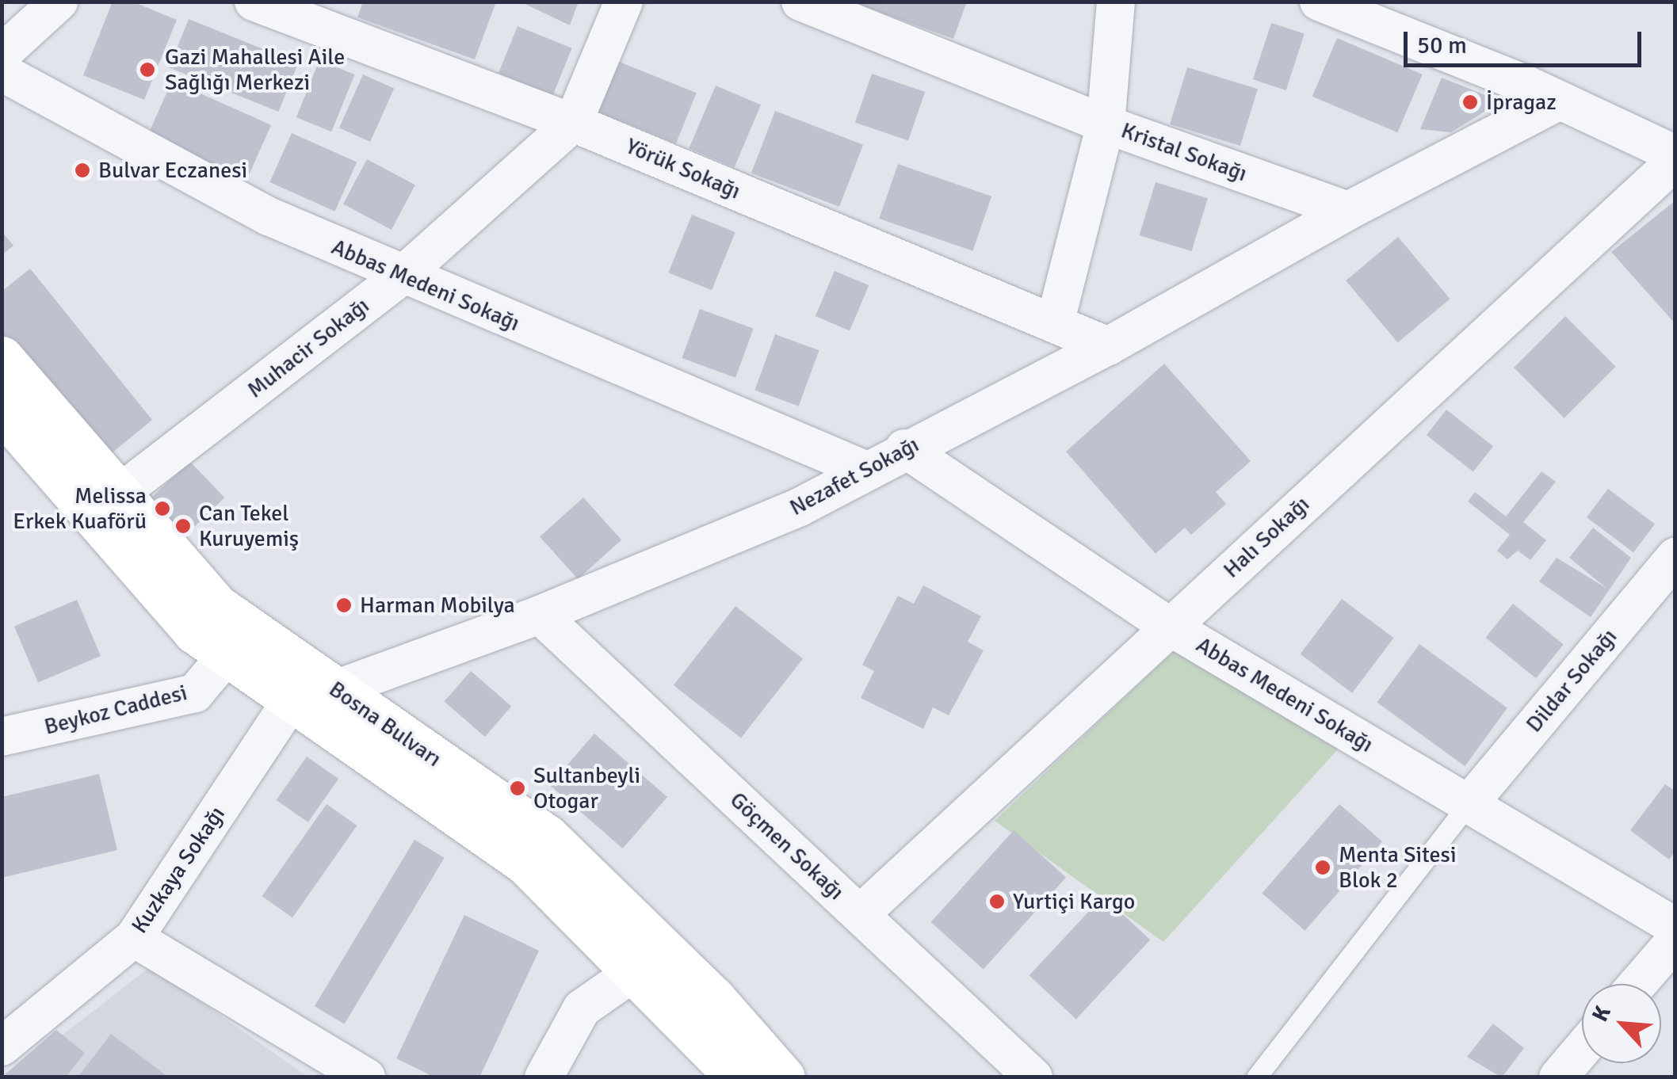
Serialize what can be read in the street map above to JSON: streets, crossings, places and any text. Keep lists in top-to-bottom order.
{
  "streets": {
    "main road": ["Bosna Bulvarı"],
    "street": [
      "Kristal Sokağı",
      "Yörük Sokağı",
      "Abbas Medeni Sokağı",
      "Muhacir Sokağı",
      "Nezafet Sokağı",
      "Halı Sokağı",
      "Dildar Sokağı",
      "Beykoz Caddesi",
      "Göçmen Sokağı",
      "Kuzkaya Sokağı"
    ]
  },
  "crossings": [
    ["Kristal Sokağı", "Nezafet Sokağı"],
    ["Yörük Sokağı", "Muhacir Sokağı"],
    ["Yörük Sokağı", "Nezafet Sokağı"],
    ["Abbas Medeni Sokağı", "Muhacir Sokağı"],
    ["Abbas Medeni Sokağı", "Nezafet Sokağı"],
    ["Abbas Medeni Sokağı", "Halı Sokağı"],
    ["Abbas Medeni Sokağı", "Dildar Sokağı"],
    ["Muhacir Sokağı", "Bosna Bulvarı"],
    ["Nezafet Sokağı", "Bosna Bulvarı"],
    ["Nezafet Sokağı", "Göçmen Sokağı"],
    ["Halı Sokağı", "Göçmen Sokağı"],
    ["Beykoz Caddesi", "Bosna Bulvarı"],
    ["Bosna Bulvarı", "Kuzkaya Sokağı"]
  ],
  "places": [
    "Gazi Mahallesi Aile Sağlığı Merkezi",
    "İpragaz",
    "Bulvar Eczanesi",
    "Melissa Erkek Kuaförü",
    "Can Tekel Kuruyemiş",
    "Harman Mobilya",
    "Sultanbeyli Otogar",
    "Menta Sitesi Blok 2",
    "Yurtiçi Kargo"
  ],
  "scale_bar": "50 m",
  "north": "top left"
}
